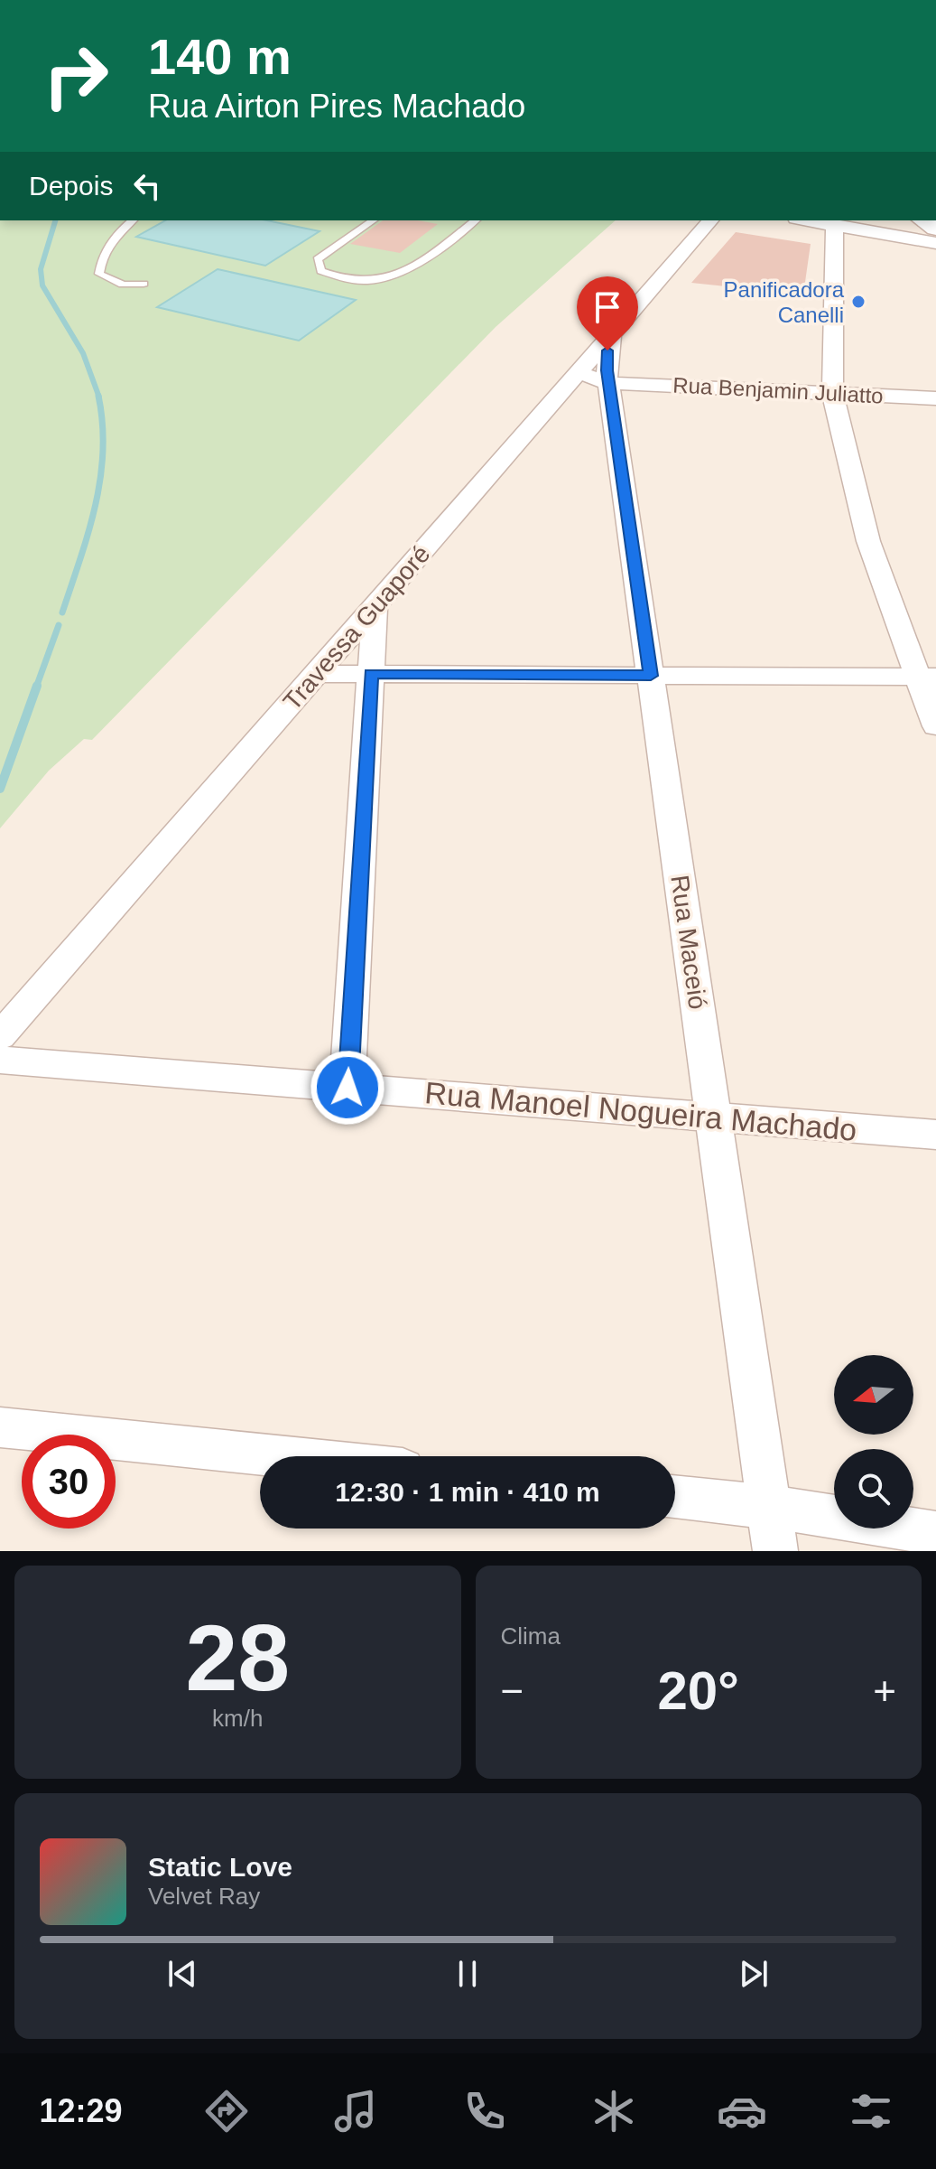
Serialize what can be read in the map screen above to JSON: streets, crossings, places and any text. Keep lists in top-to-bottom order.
{
  "streets": {
    "street": [
      "Rua Benjamin Juliatto",
      "Travessa Guaporé",
      "Rua Maceió",
      "Rua Manoel Nogueira Machado"
    ]
  },
  "crossings": [
    ["Rua Benjamin Juliatto", "Travessa Guaporé"],
    ["Rua Benjamin Juliatto", "Rua Maceió"],
    ["Travessa Guaporé", "Rua Maceió"],
    ["Rua Maceió", "Rua Manoel Nogueira Machado"]
  ],
  "places": ["Panificadora Canelli"],
  "north": "left",
  "page": {
    "turn": ["140 m", "Rua Airton Pires Machado"],
    "then": "Depois",
    "limit": "30",
    "trip": "12:30 · 1 min · 410 m",
    "tile": [
      ["28", "km/h"],
      "Clima"
    ],
    "heat": ["−", "20°", "+"],
    "song": ["Static Love", "Velvet Ray"],
    "tabs": "12:29"
  }
}
